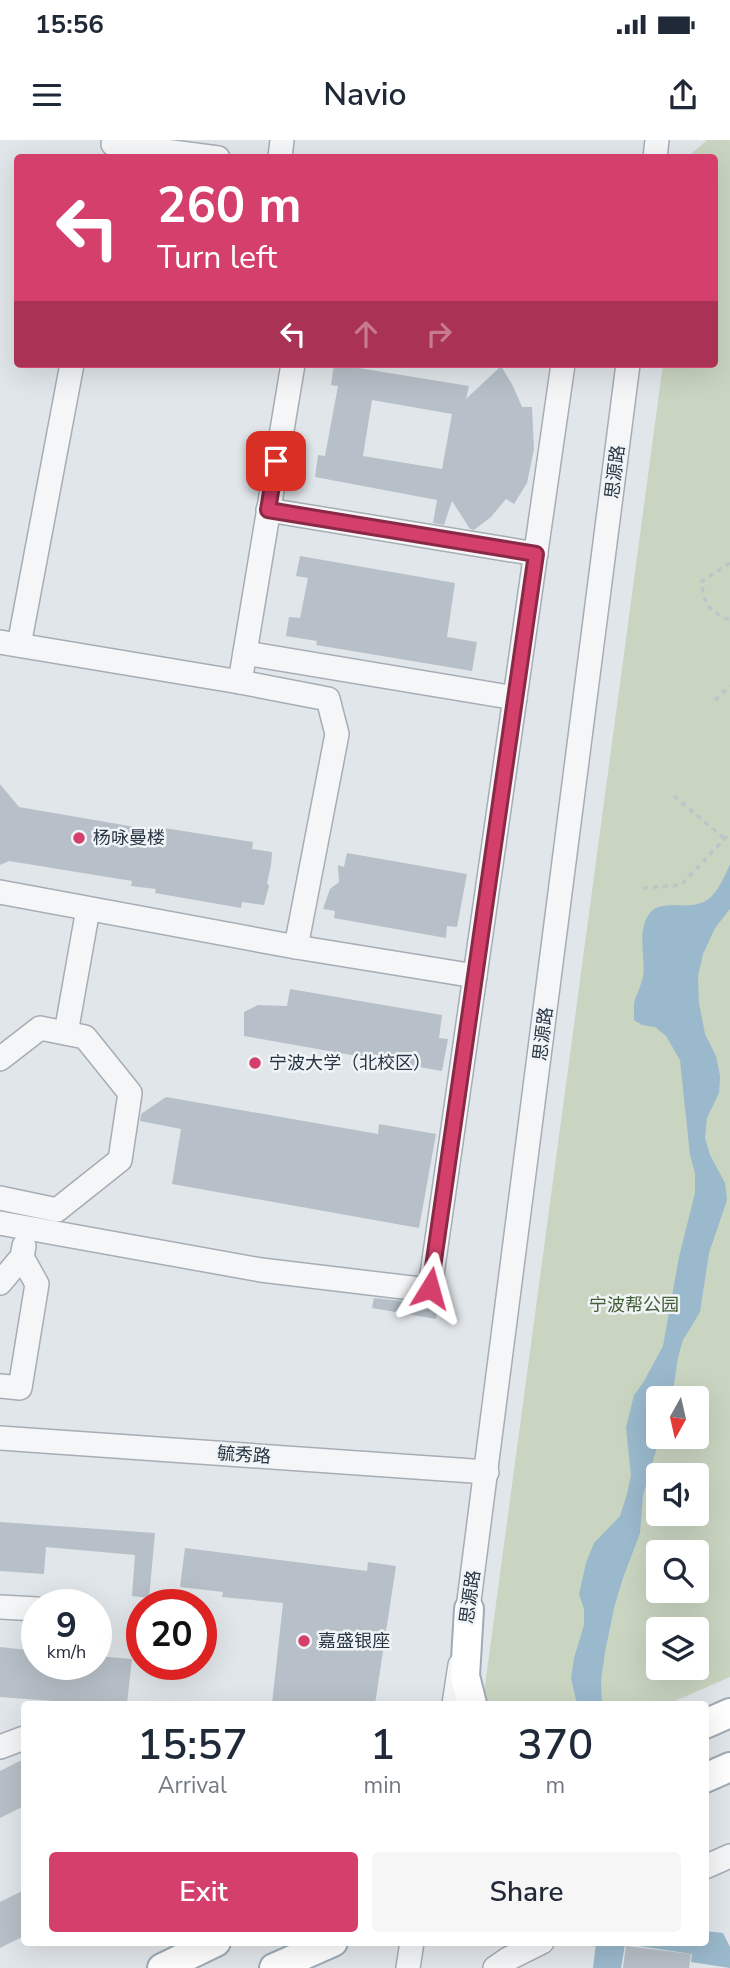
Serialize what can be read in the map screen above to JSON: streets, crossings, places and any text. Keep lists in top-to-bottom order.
{
  "streets": {
    "street": ["思源路", "毓秀路"]
  },
  "crossings": [
    ["思源路", "毓秀路"]
  ],
  "parks": ["宁波帮公园"],
  "places": ["杨咏曼楼", "宁波大学（北校区）", "嘉盛银座"],
  "north": "bottom",
  "page": {
    "status": "15:56",
    "header": "Navio",
    "turn": ["260 m", "Turn left"],
    "speed": "9 km/h",
    "limit": "20",
    "eta": [
      "15:57",
      "Arrival",
      "1",
      "min",
      "370",
      "m"
    ],
    "buttons": ["Exit", "Share"]
  }
}
